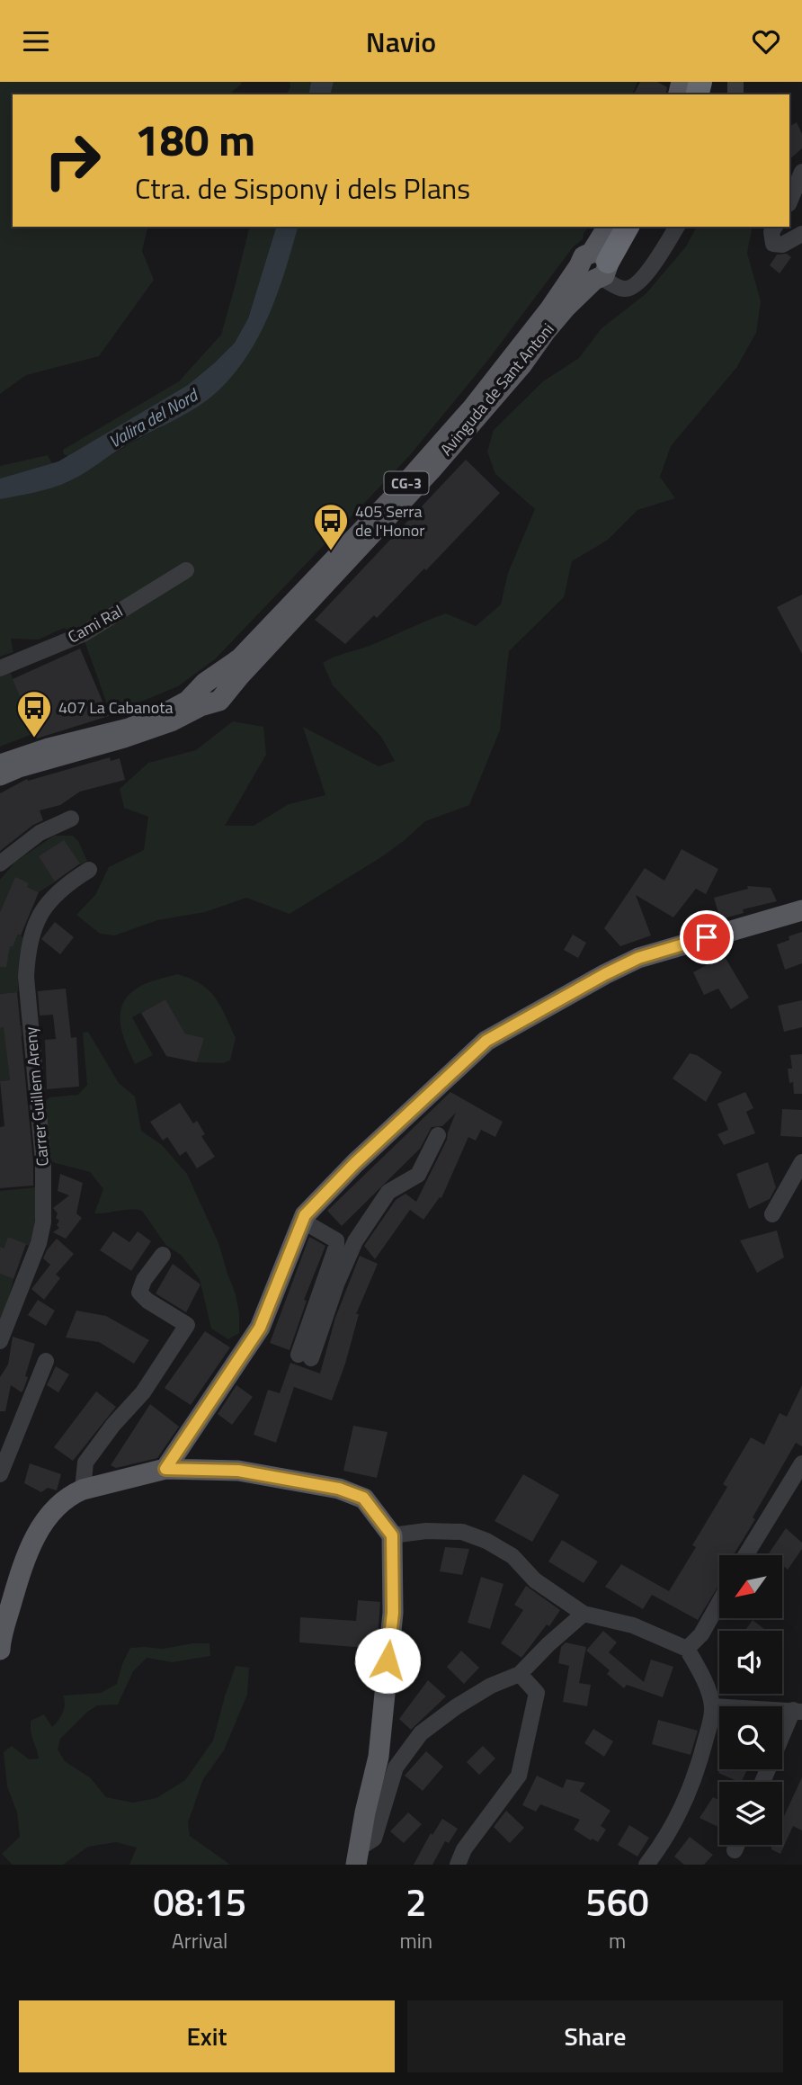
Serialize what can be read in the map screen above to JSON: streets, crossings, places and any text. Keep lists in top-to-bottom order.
{
  "streets": {
    "highway": ["Avinguda de Sant Antoni", "CG-3"],
    "street": ["Cami Ral", "Carrer Guillem Areny"]
  },
  "crossings": [
    ["Avinguda de Sant Antoni", "CG-3"]
  ],
  "water": ["Valira del Nord"],
  "places": {
    "bus stop": ["405 Serra de l'Honor", "407 La Cabanota"]
  },
  "north": "bottom left",
  "page": {
    "header": "Navio",
    "turn": ["180 m", "Ctra. de Sispony i dels Plans"],
    "eta": [
      "08:15",
      "Arrival",
      "2",
      "min",
      "560",
      "m"
    ],
    "buttons": ["Exit", "Share"]
  }
}
